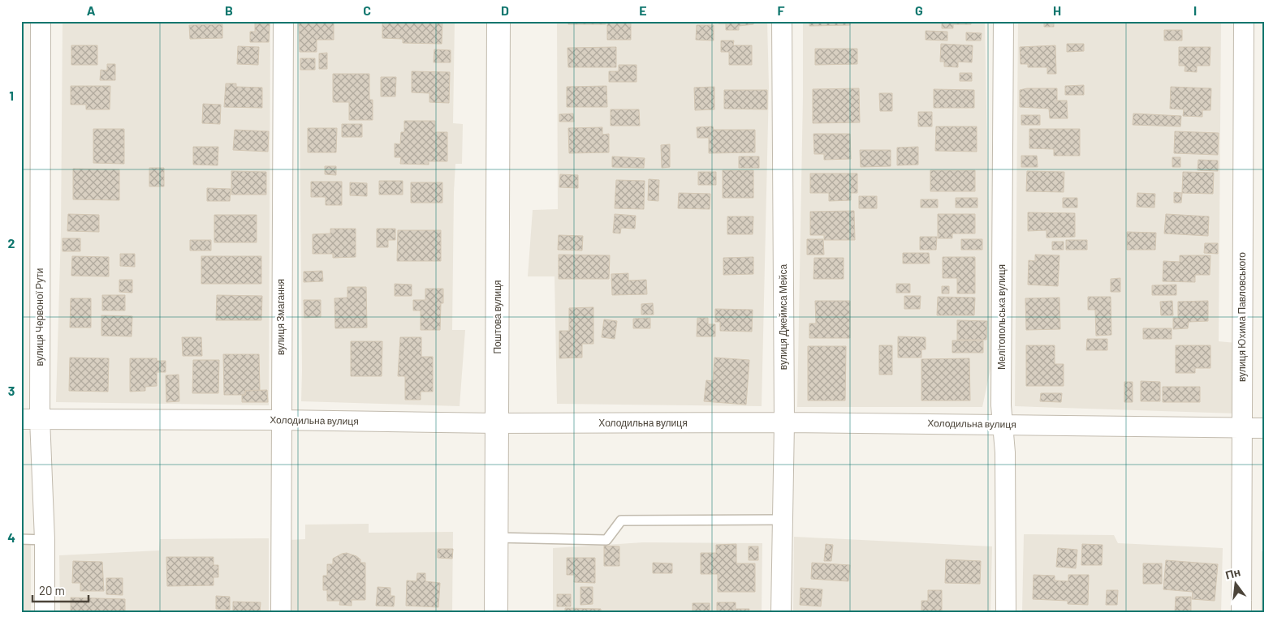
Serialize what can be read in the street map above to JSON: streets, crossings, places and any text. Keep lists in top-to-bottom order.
{
  "streets": {
    "street": [
      "вулиця Червоної Рути",
      "вулиця Змагання",
      "Поштова вулиця",
      "вулиця Джеймса Мейса",
      "Мелітопольська вулиця",
      "вулиця Юхима Павловського",
      "Холодильна вулиця"
    ]
  },
  "crossings": [
    ["вулиця Червоної Рути", "Холодильна вулиця"],
    ["вулиця Змагання", "Холодильна вулиця"],
    ["Поштова вулиця", "Холодильна вулиця"],
    ["вулиця Джеймса Мейса", "Холодильна вулиця"],
    ["Мелітопольська вулиця", "Холодильна вулиця"],
    ["вулиця Юхима Павловського", "Холодильна вулиця"]
  ],
  "scale_bar": "20 m",
  "north": "top",
  "grid": {
    "columns": [
      "A",
      "B",
      "C",
      "D",
      "E",
      "F",
      "G",
      "H",
      "I"
    ],
    "rows": [
      "1",
      "2",
      "3",
      "4"
    ]
  }
}
